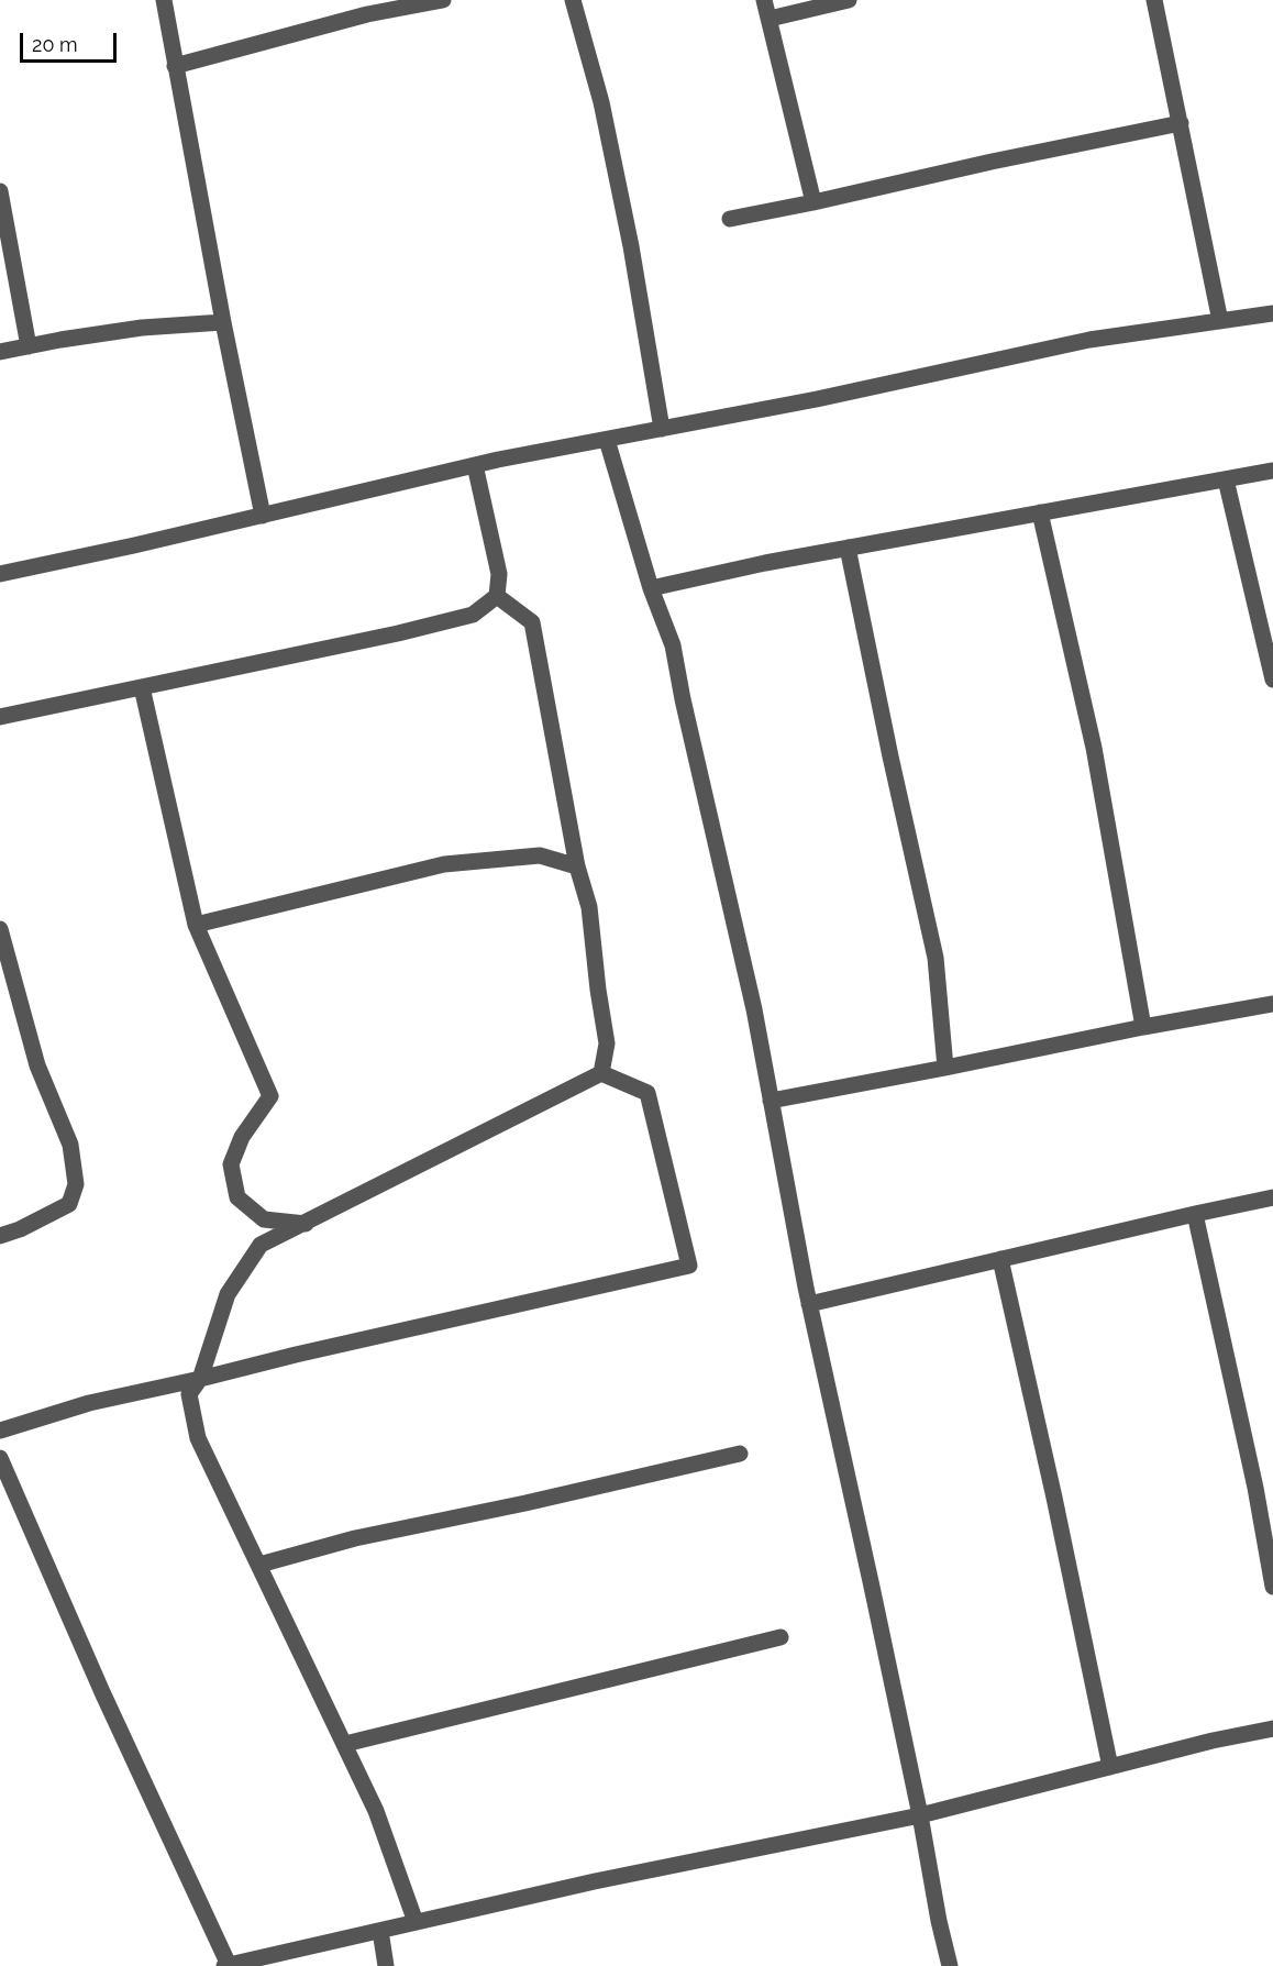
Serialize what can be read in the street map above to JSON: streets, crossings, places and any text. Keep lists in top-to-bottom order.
{
  "scale_bar": "20 m"
}
